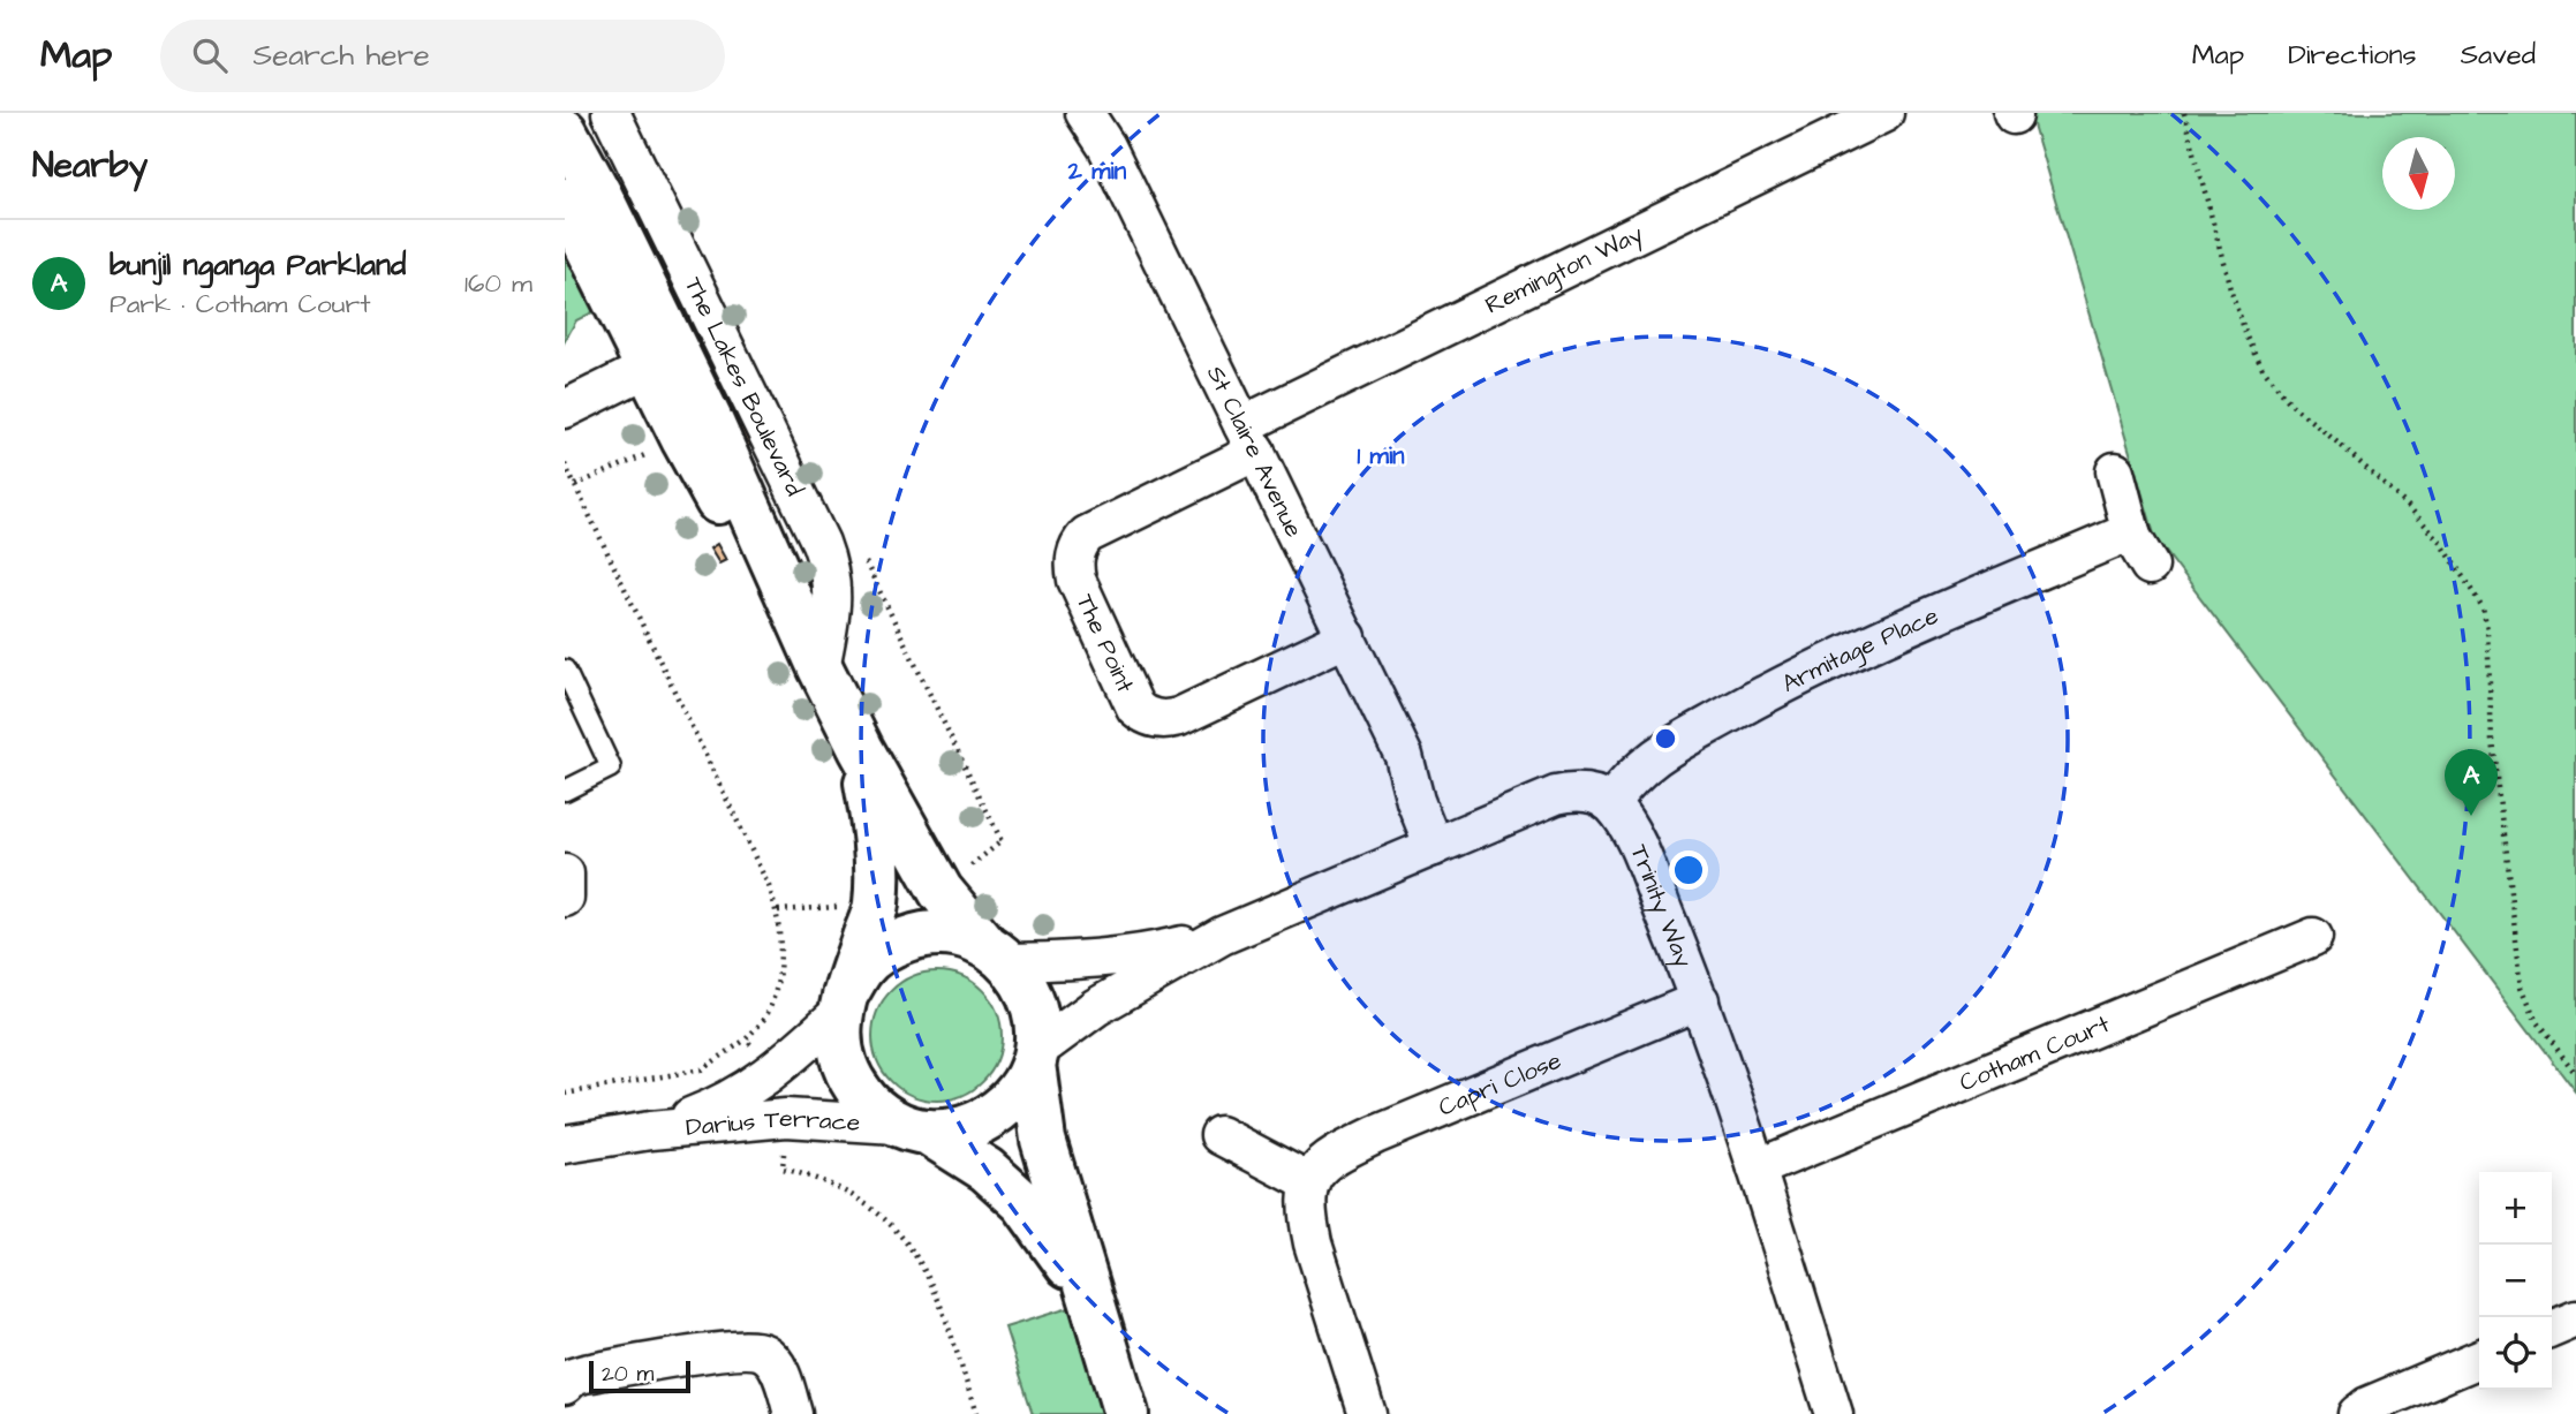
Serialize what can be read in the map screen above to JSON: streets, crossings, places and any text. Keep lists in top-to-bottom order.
{
  "streets": {
    "street": [
      "Remington Way",
      "The Lakes Boulevard",
      "St Claire Avenue",
      "The Point",
      "Armitage Place",
      "Trinity Way",
      "Cotham Court",
      "Capri Close",
      "Darius Terrace"
    ]
  },
  "crossings": [
    ["Remington Way", "St Claire Avenue"],
    ["Remington Way", "The Point"],
    ["The Lakes Boulevard", "Darius Terrace"],
    ["St Claire Avenue", "The Point"],
    ["Armitage Place", "Trinity Way"],
    ["Trinity Way", "Cotham Court"],
    ["Trinity Way", "Capri Close"]
  ],
  "scale_bar": "20 m",
  "north": "bottom",
  "page": {
    "header": "Map",
    "search": "Search here",
    "nav": ["Map", "Directions", "Saved"],
    "heading": "Nearby",
    "list": [
      {
        "mark": "A",
        "name": "bunjil nganga Parkland",
        "note": "Park · Cotham Court",
        "value": "160 m"
      }
    ],
    "pins": "A",
    "map_buttons": ["+", "−"],
    "scale": "20 m"
  },
  "rings": ["2 min", "1 min"]
}
